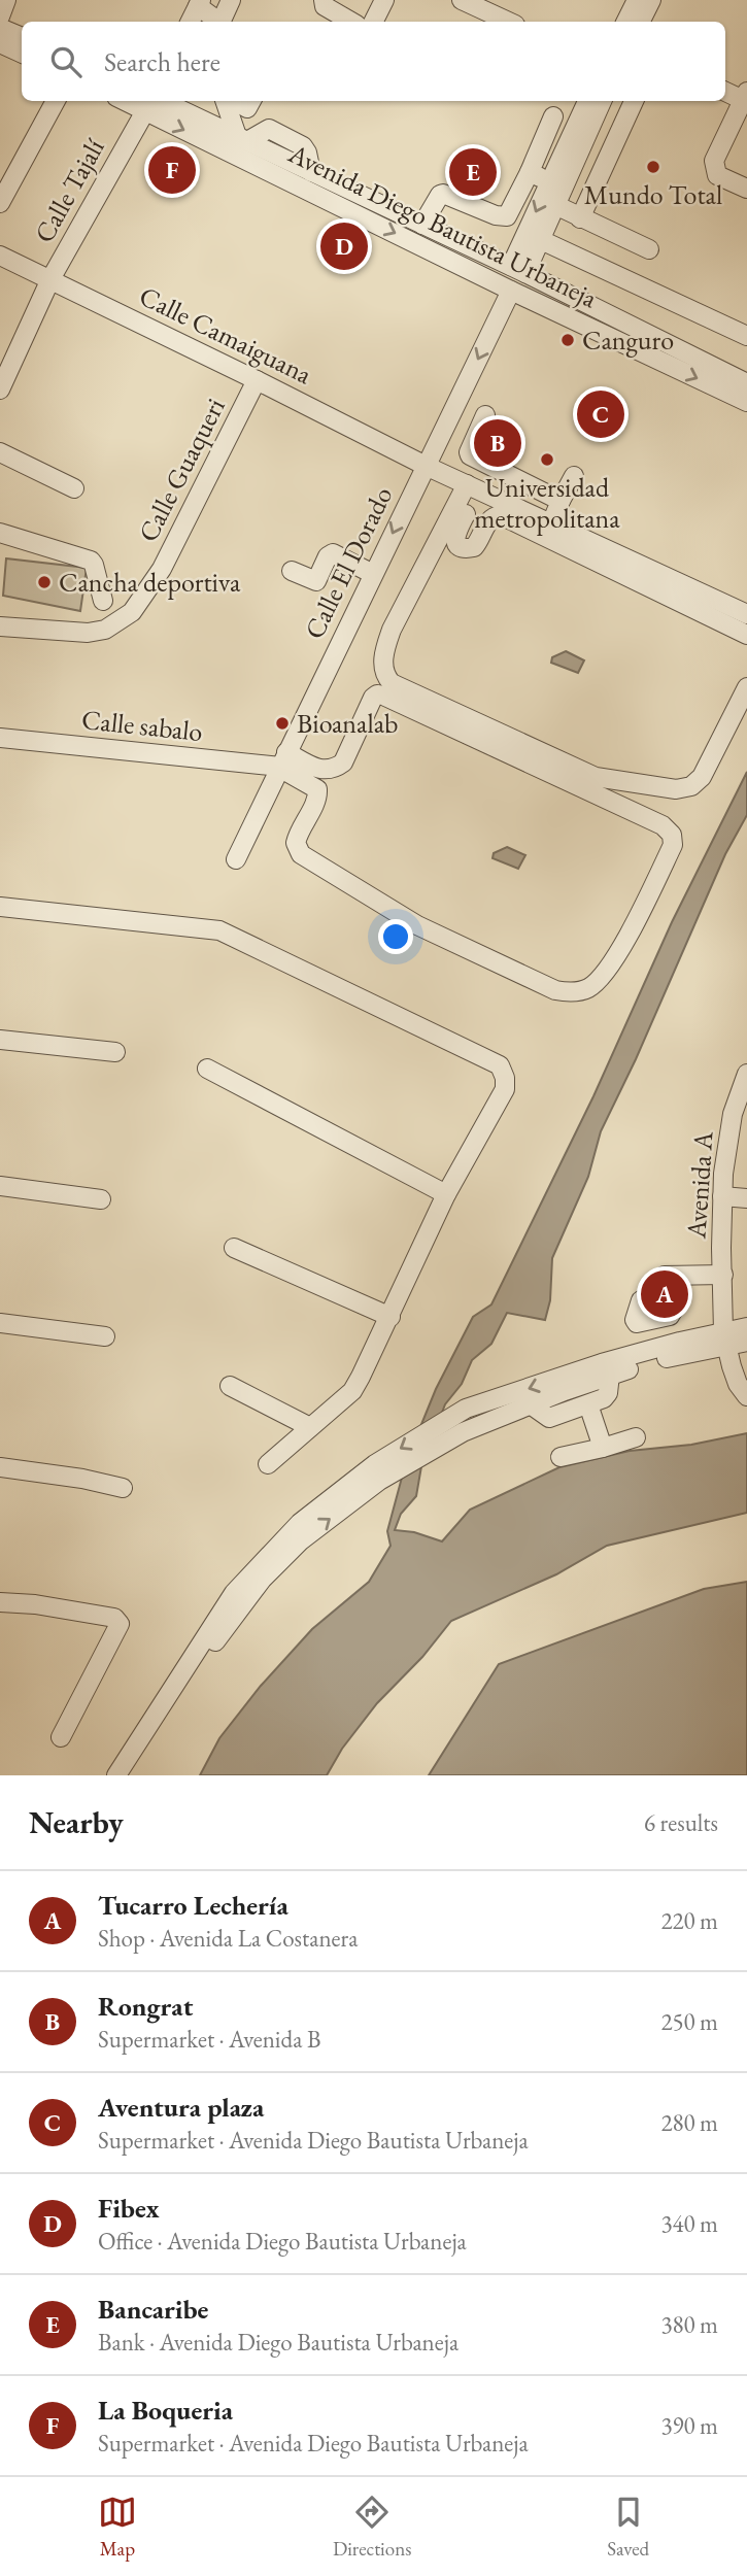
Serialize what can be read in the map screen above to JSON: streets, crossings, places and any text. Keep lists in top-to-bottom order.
{
  "streets": {
    "street": [
      "Calle Tajalí",
      "Avenida Diego Bautista Urbaneja",
      "Calle Camaiguana",
      "Calle Guaqueri",
      "Calle El Dorado",
      "Calle sabalo",
      "Avenida A"
    ]
  },
  "crossings": [
    ["Calle Tajalí", "Avenida Diego Bautista Urbaneja"],
    ["Calle Tajalí", "Calle Camaiguana"],
    ["Avenida Diego Bautista Urbaneja", "Calle El Dorado"],
    ["Calle Camaiguana", "Calle Guaqueri"],
    ["Calle Camaiguana", "Calle El Dorado"],
    ["Calle El Dorado", "Calle sabalo"]
  ],
  "one_way": ["Calle El Dorado"],
  "places": [
    "Mundo Total",
    "Canguro",
    "Universidad metropolitana",
    "Cancha deportiva",
    "Bioanalab"
  ],
  "page": {
    "search": "Search here",
    "pins": [
      "F",
      "E",
      "D",
      "C",
      "B",
      "A"
    ],
    "heading": ["Nearby", "6 results"],
    "list": [
      {
        "mark": "A",
        "name": "Tucarro Lechería",
        "note": "Shop · Avenida La Costanera",
        "value": "220 m"
      },
      {
        "mark": "B",
        "name": "Rongrat",
        "note": "Supermarket · Avenida B",
        "value": "250 m"
      },
      {
        "mark": "C",
        "name": "Aventura plaza",
        "note": "Supermarket · Avenida Diego Bautista Urbaneja",
        "value": "280 m"
      },
      {
        "mark": "D",
        "name": "Fibex",
        "note": "Office · Avenida Diego Bautista Urbaneja",
        "value": "340 m"
      },
      {
        "mark": "E",
        "name": "Bancaribe",
        "note": "Bank · Avenida Diego Bautista Urbaneja",
        "value": "380 m"
      },
      {
        "mark": "F",
        "name": "La Boqueria",
        "note": "Supermarket · Avenida Diego Bautista Urbaneja",
        "value": "390 m"
      }
    ],
    "nav": ["Map", "Directions", "Saved"]
  }
}
